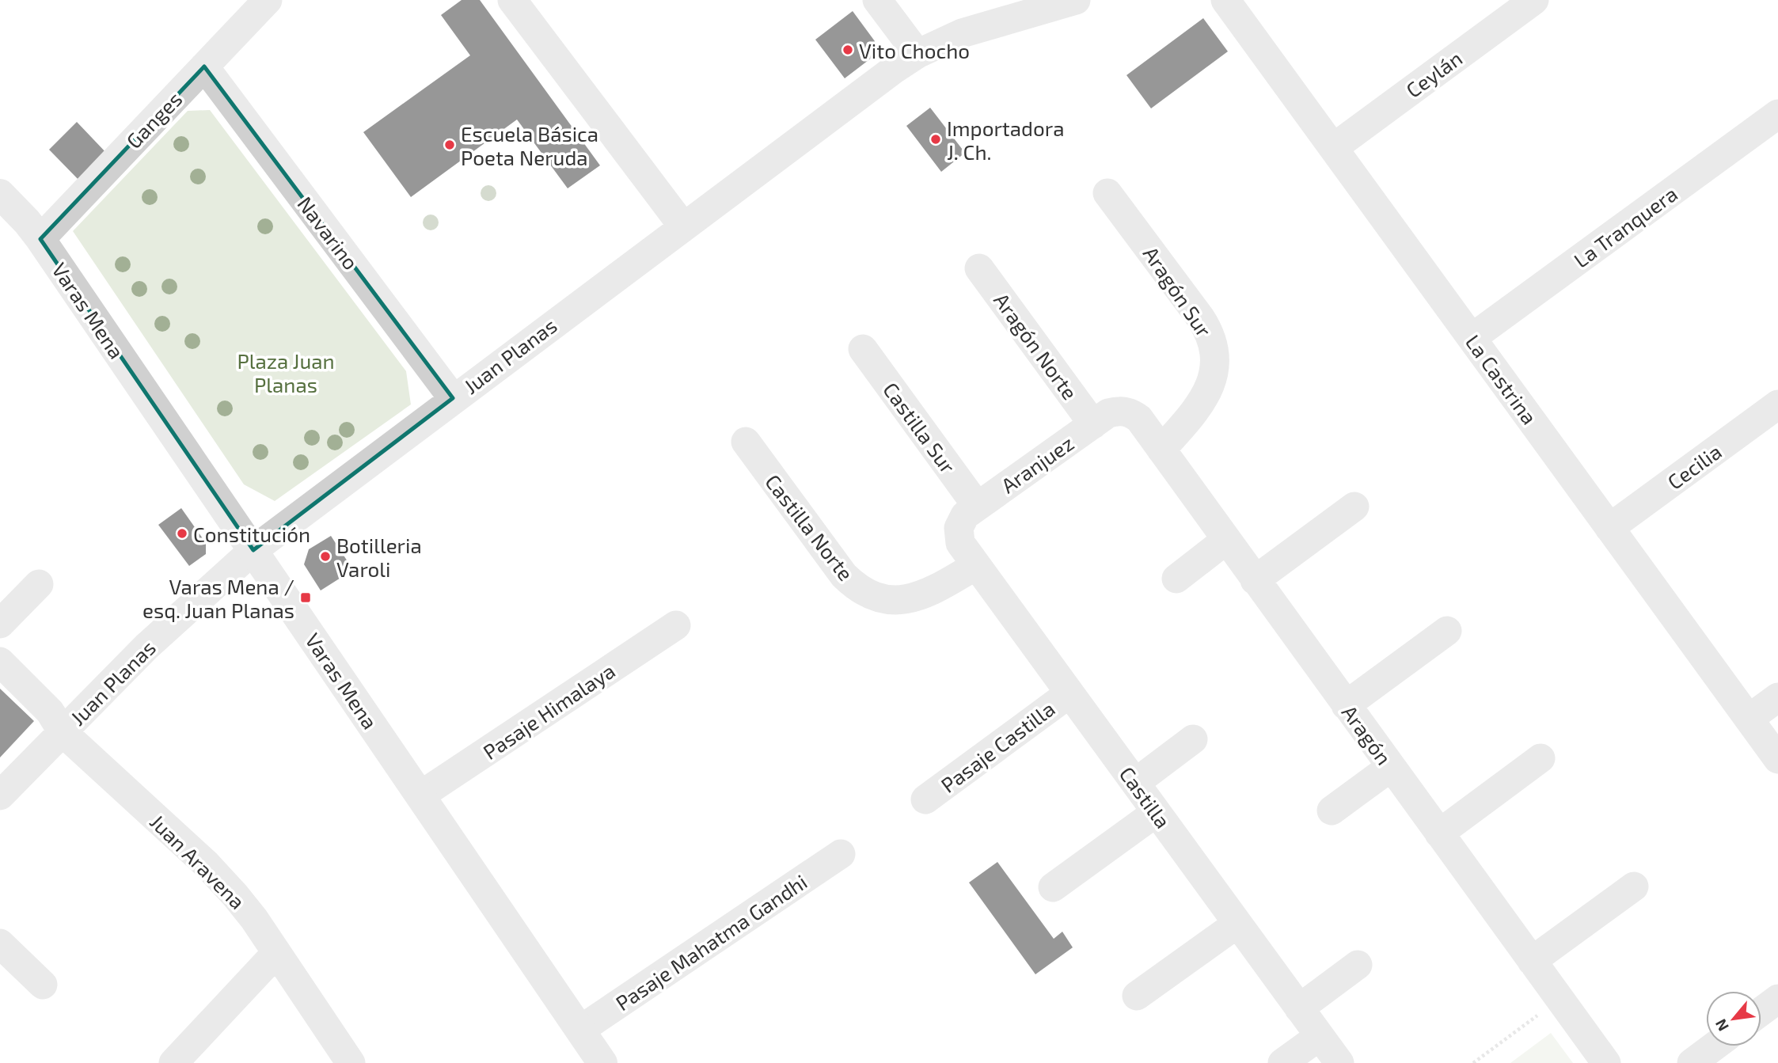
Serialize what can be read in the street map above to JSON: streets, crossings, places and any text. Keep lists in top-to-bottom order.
{
  "streets": {
    "street": [
      "Ceylán",
      "Ganges",
      "La Tranquera",
      "Navarino",
      "Aragón Sur",
      "Varas Mena",
      "Aragón Norte",
      "Juan Planas",
      "La Castrina",
      "Castilla Sur",
      "Aranjuez",
      "Cecilia",
      "Castilla Norte",
      "Pasaje Himalaya",
      "Aragón",
      "Pasaje Castilla",
      "Castilla",
      "Juan Aravena",
      "Pasaje Mahatma Gandhi"
    ]
  },
  "crossings": [
    ["Ceylán", "La Castrina"],
    ["Ganges", "Navarino"],
    ["Ganges", "Varas Mena"],
    ["La Tranquera", "La Castrina"],
    ["Navarino", "Juan Planas"],
    ["Aragón Sur", "Aragón"],
    ["Varas Mena", "Juan Planas"],
    ["Varas Mena", "Pasaje Himalaya"],
    ["Varas Mena", "Pasaje Mahatma Gandhi"],
    ["Aragón Norte", "Aranjuez"],
    ["Juan Planas", "Juan Aravena"],
    ["La Castrina", "Cecilia"],
    ["Castilla Sur", "Aranjuez"],
    ["Aranjuez", "Aragón"],
    ["Aranjuez", "Castilla"],
    ["Castilla Norte", "Castilla"],
    ["Pasaje Castilla", "Castilla"]
  ],
  "parks": ["Plaza Juan Planas"],
  "places": {
    "other": [
      "Vito Chocho",
      "Importadora J. Ch.",
      "Escuela Básica Poeta Neruda",
      "Constitución",
      "Botilleria Varoli"
    ],
    "transit": ["Varas Mena / esq. Juan Planas"]
  },
  "north": "bottom left"
}
